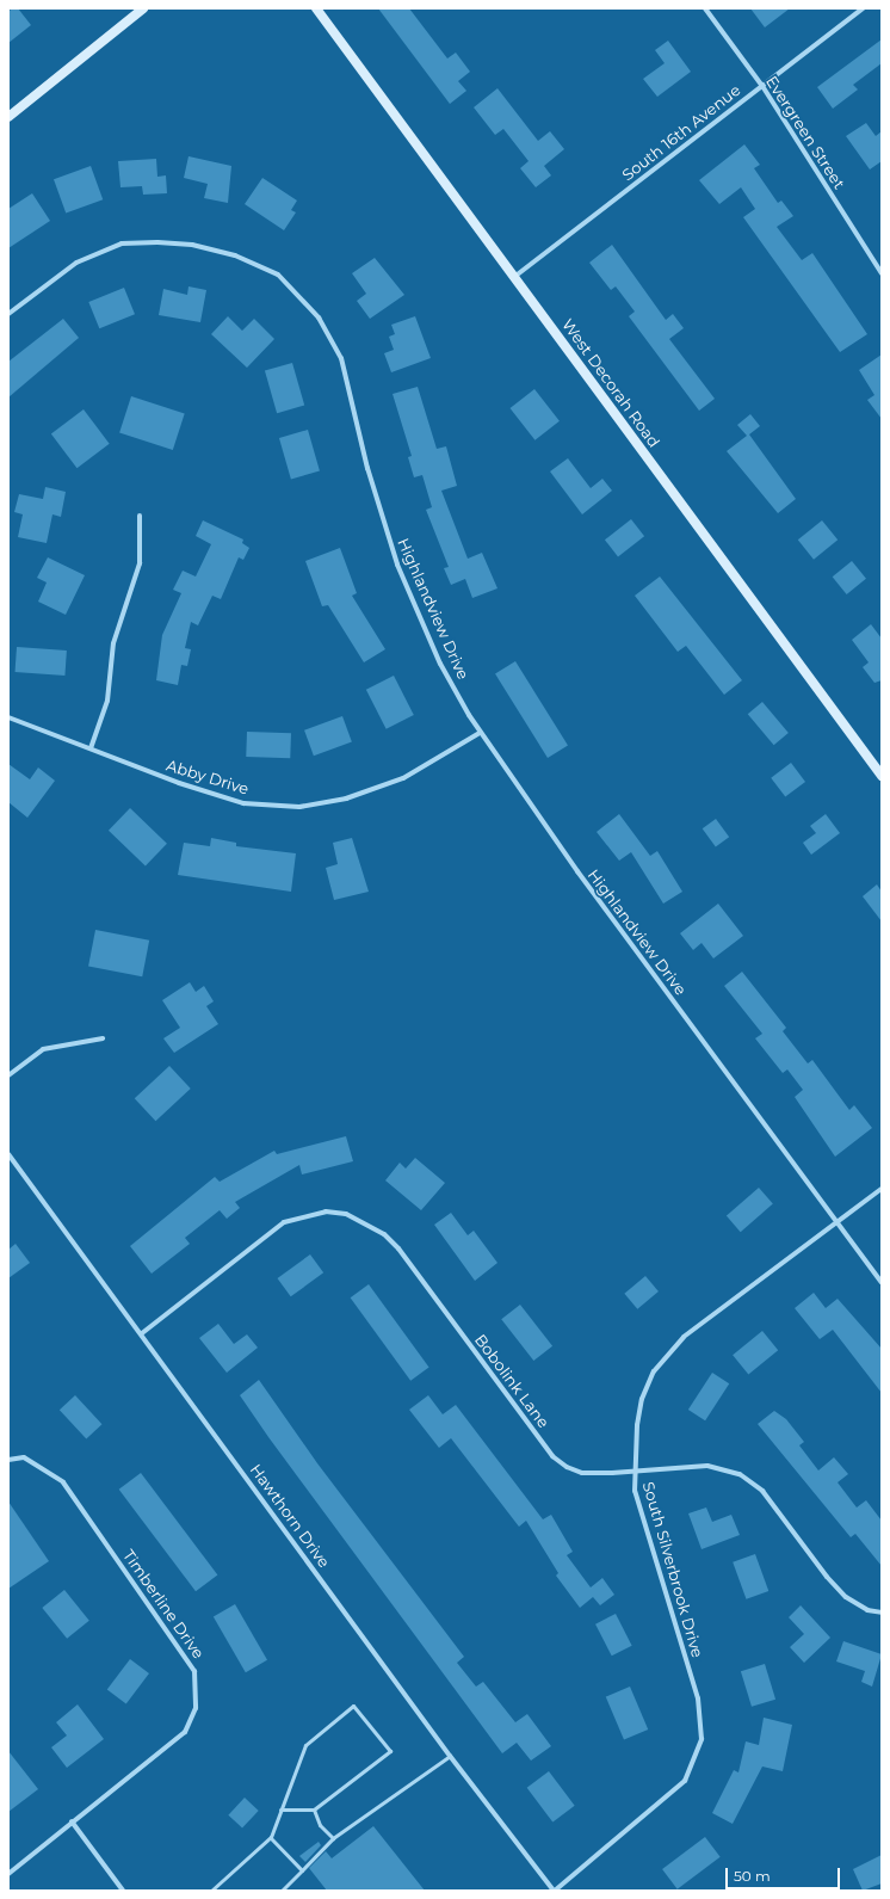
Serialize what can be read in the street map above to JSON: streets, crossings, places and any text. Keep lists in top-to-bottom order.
{
  "streets": {
    "street": [
      "South 16th Avenue",
      "Evergreen Street",
      "West Decorah Road",
      "Highlandview Drive",
      "Abby Drive",
      "Bobolink Lane",
      "Hawthorn Drive",
      "South Silverbrook Drive",
      "Timberline Drive"
    ]
  },
  "crossings": [
    ["South 16th Avenue", "Evergreen Street"],
    ["South 16th Avenue", "West Decorah Road"],
    ["Highlandview Drive", "Abby Drive"],
    ["Highlandview Drive", "South Silverbrook Drive"],
    ["Bobolink Lane", "Hawthorn Drive"],
    ["Bobolink Lane", "South Silverbrook Drive"],
    ["Hawthorn Drive", "South Silverbrook Drive"]
  ],
  "scale_bar": "50 m"
}
